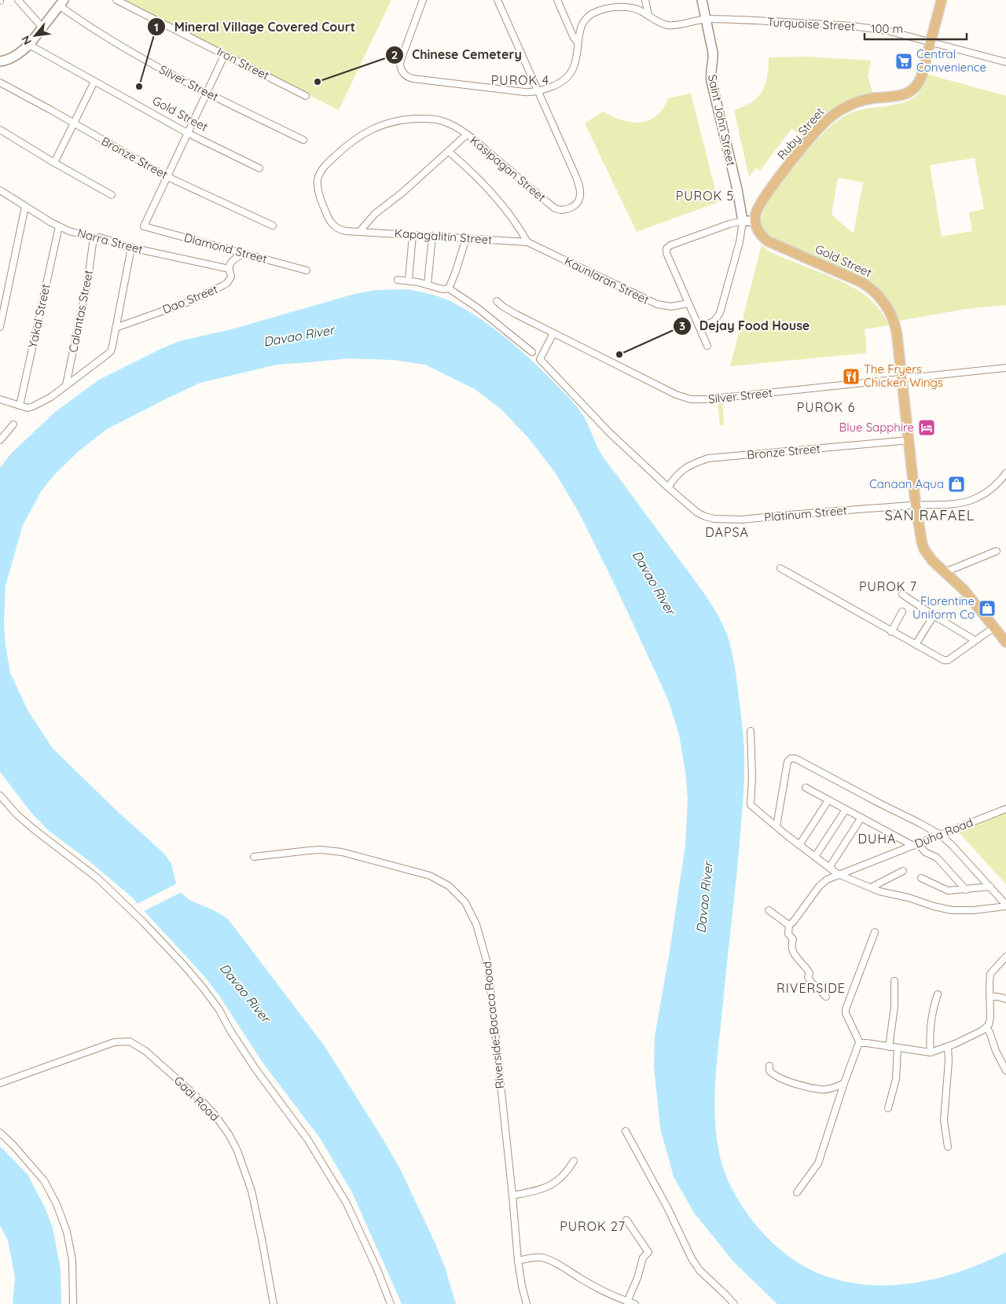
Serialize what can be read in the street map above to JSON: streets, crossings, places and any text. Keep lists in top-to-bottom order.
{
  "streets": {
    "main road": ["Gold Street", "Ruby Street"],
    "street": [
      "Turquoise Street",
      "Iron Street",
      "Silver Street",
      "Saint John Street",
      "Bronze Street",
      "Kasipagan Street",
      "Kapagalitin Street",
      "Narra Street",
      "Diamond Street",
      "Kaunlaran Street",
      "Dao Street",
      "Calantas Street",
      "Yakal Street",
      "Platinum Street",
      "Duha Road",
      "Riverside-Bacaca Road",
      "Gadi Road"
    ]
  },
  "crossings": [
    ["Turquoise Street", "Saint John Street"],
    ["Turquoise Street", "Ruby Street"],
    ["Turquoise Street", "Kasipagan Street"],
    ["Silver Street", "Gold Street"],
    ["Silver Street", "Platinum Street"],
    ["Gold Street", "Ruby Street"],
    ["Gold Street", "Bronze Street"],
    ["Gold Street", "Platinum Street"],
    ["Bronze Street", "Diamond Street"],
    ["Bronze Street", "Platinum Street"],
    ["Kasipagan Street", "Kapagalitin Street"],
    ["Kapagalitin Street", "Kaunlaran Street"],
    ["Narra Street", "Dao Street"],
    ["Narra Street", "Calantas Street"],
    ["Narra Street", "Yakal Street"],
    ["Diamond Street", "Dao Street"]
  ],
  "districts": [
    "PUROK 4",
    "PUROK 5",
    "PUROK 6",
    "SAN RAFAEL",
    "DAPSA",
    "PUROK 7",
    "DUHA",
    "RIVERSIDE",
    "PUROK 27"
  ],
  "water": ["Davao River"],
  "places": {
    "supermarket": ["Central Convenience"],
    "other": ["Chinese Cemetery", "Mineral Village Covered Court", "Dejay Food House"],
    "restaurant": ["The Fryers Chicken Wings"],
    "hotel": ["Blue Sapphire"],
    "shop": ["Canaan Aqua", "Florentine Uniform Co"]
  },
  "scale_bar": "100 m",
  "north": "bottom left"
}
